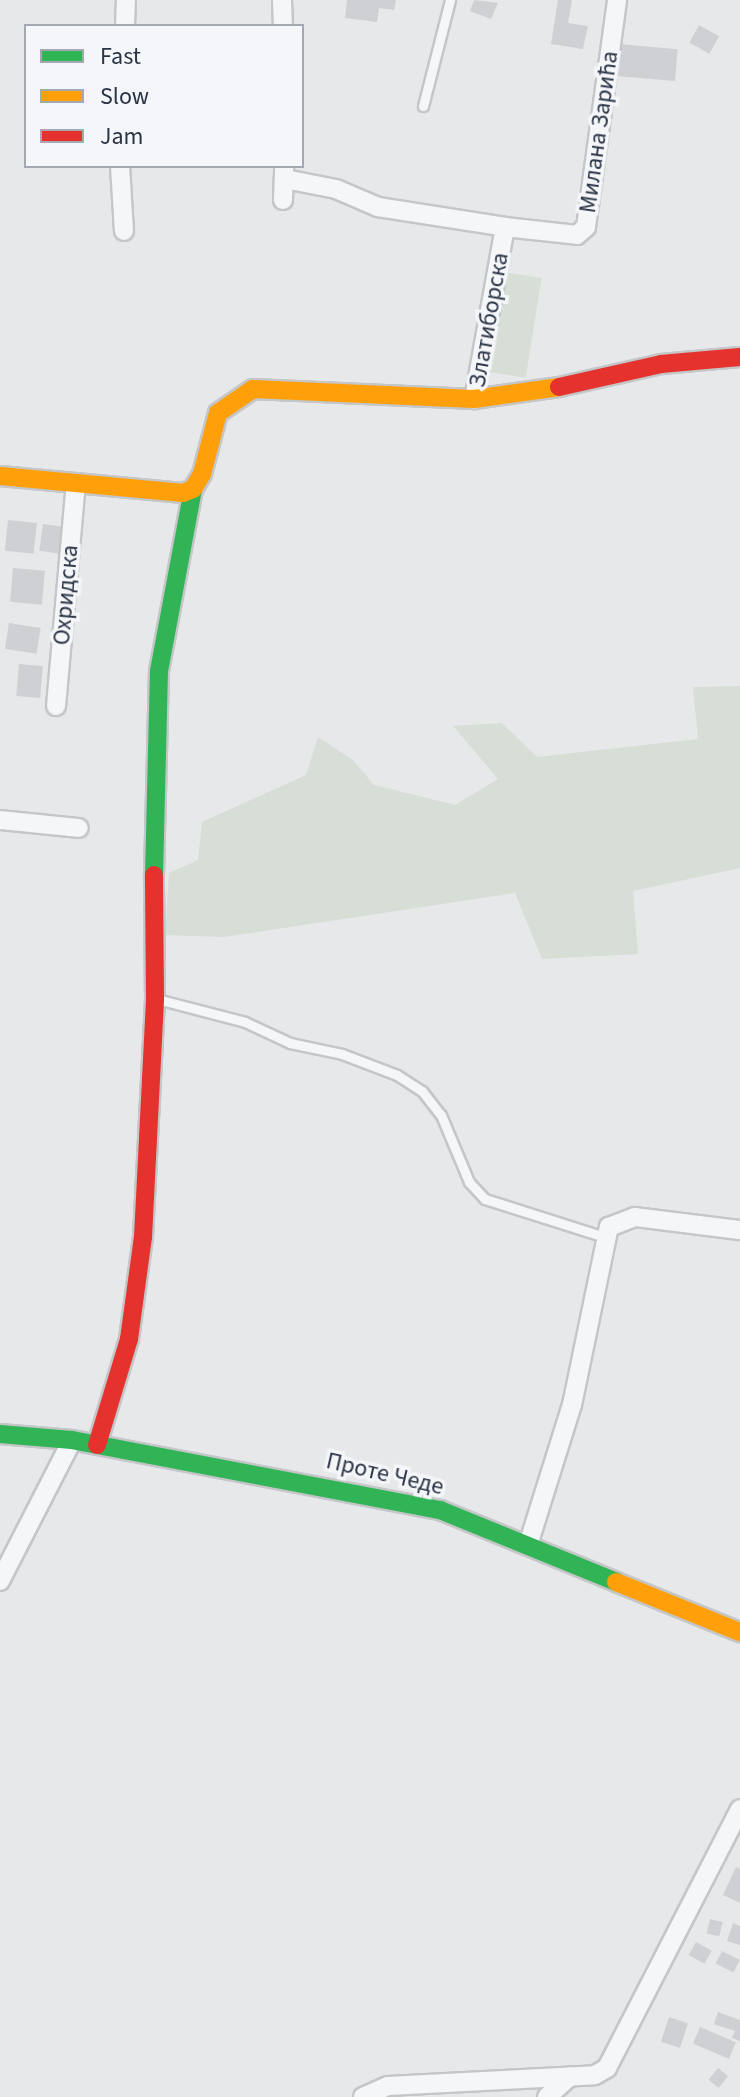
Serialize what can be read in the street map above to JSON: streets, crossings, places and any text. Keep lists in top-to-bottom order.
{
  "streets": {
    "street": [
      "Милана Зарића",
      "Златиборска",
      "Охридска",
      "Проте Чеде"
    ]
  },
  "crossings": [
    ["Милана Зарића", "Златиборска"]
  ],
  "legend": ["Fast", "Slow", "Jam"]
}
